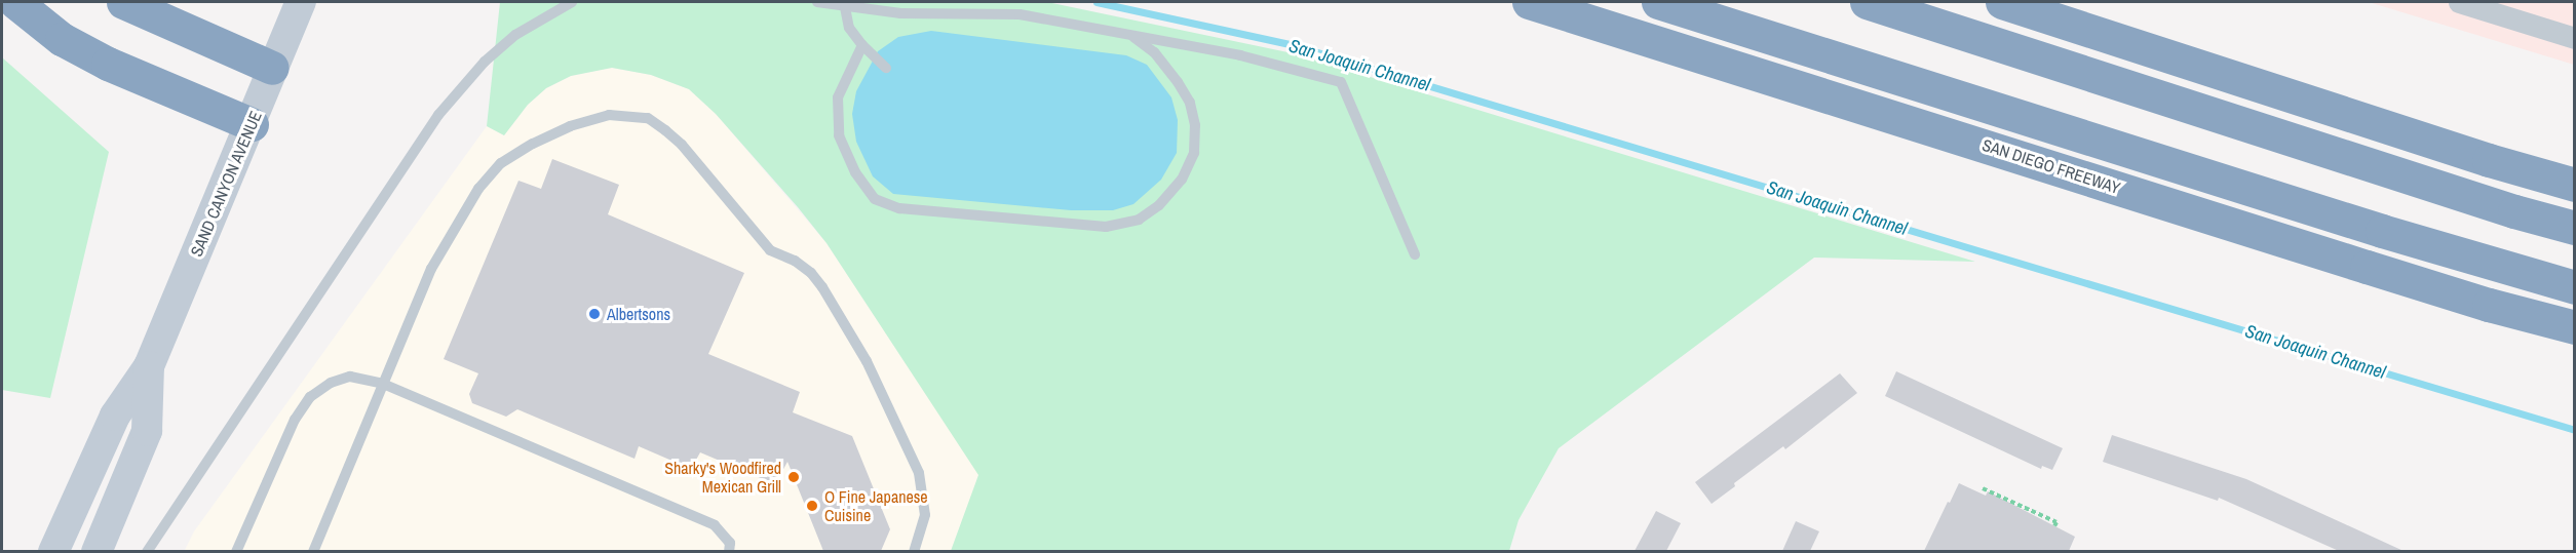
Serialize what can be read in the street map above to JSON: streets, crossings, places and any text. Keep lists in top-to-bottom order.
{
  "streets": {
    "highway": ["SAN DIEGO FREEWAY"],
    "main road": ["SAND CANYON AVENUE"]
  },
  "water": ["San Joaquin Channel"],
  "places": ["Albertsons", "Sharky's Woodfired Mexican Grill", "O Fine Japanese Cuisine"]
}
